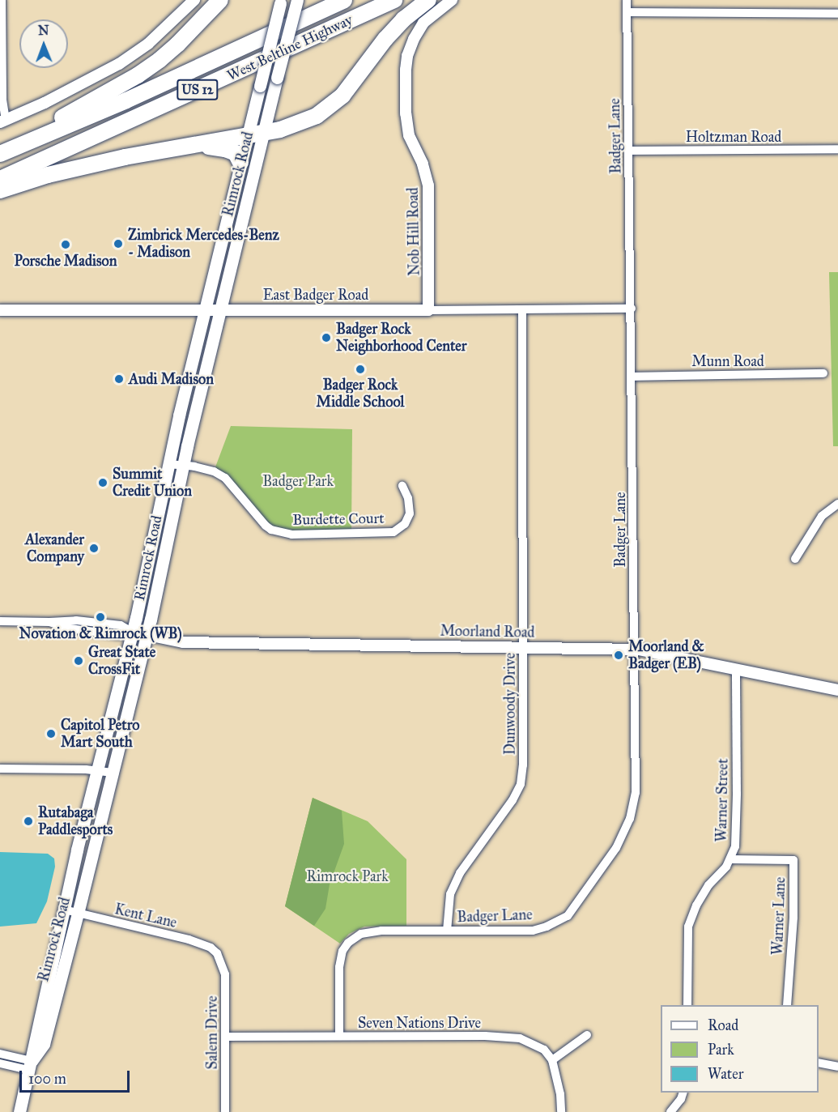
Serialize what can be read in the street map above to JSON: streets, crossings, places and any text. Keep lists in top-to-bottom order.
{
  "streets": {
    "highway": ["West Beltline Highway", "US 12"],
    "main road": ["Rimrock Road"],
    "street": [
      "Badger Lane",
      "Holtzman Road",
      "Nob Hill Road",
      "East Badger Road",
      "Munn Road",
      "Burdette Court",
      "Moorland Road",
      "Dunwoody Drive",
      "Warner Street",
      "Kent Lane",
      "Warner Lane",
      "Seven Nations Drive",
      "Salem Drive"
    ]
  },
  "crossings": [
    ["Badger Lane", "Holtzman Road"],
    ["Badger Lane", "East Badger Road"],
    ["Badger Lane", "Munn Road"],
    ["Badger Lane", "Moorland Road"],
    ["Badger Lane", "Dunwoody Drive"],
    ["Badger Lane", "Seven Nations Drive"],
    ["Rimrock Road", "East Badger Road"],
    ["Rimrock Road", "Burdette Court"],
    ["Rimrock Road", "Moorland Road"],
    ["Rimrock Road", "Kent Lane"],
    ["Nob Hill Road", "East Badger Road"],
    ["East Badger Road", "Dunwoody Drive"],
    ["Moorland Road", "Dunwoody Drive"],
    ["Moorland Road", "Warner Street"],
    ["Warner Street", "Warner Lane"],
    ["Kent Lane", "Salem Drive"],
    ["Seven Nations Drive", "Salem Drive"]
  ],
  "parks": ["Badger Park", "Rimrock Park"],
  "places": [
    "Zimbrick Mercedes-Benz - Madison",
    "Porsche Madison",
    "Badger Rock Neighborhood Center",
    "Badger Rock Middle School",
    "Audi Madison",
    "Summit Credit Union",
    "Alexander Company",
    "Novation & Rimrock (WB)",
    "Moorland & Badger (EB)",
    "Great State CrossFit",
    "Capitol Petro Mart South",
    "Rutabaga Paddlesports"
  ],
  "legend": ["Road", "Park", "Water"],
  "scale_bar": "100 m",
  "north": "top"
}
